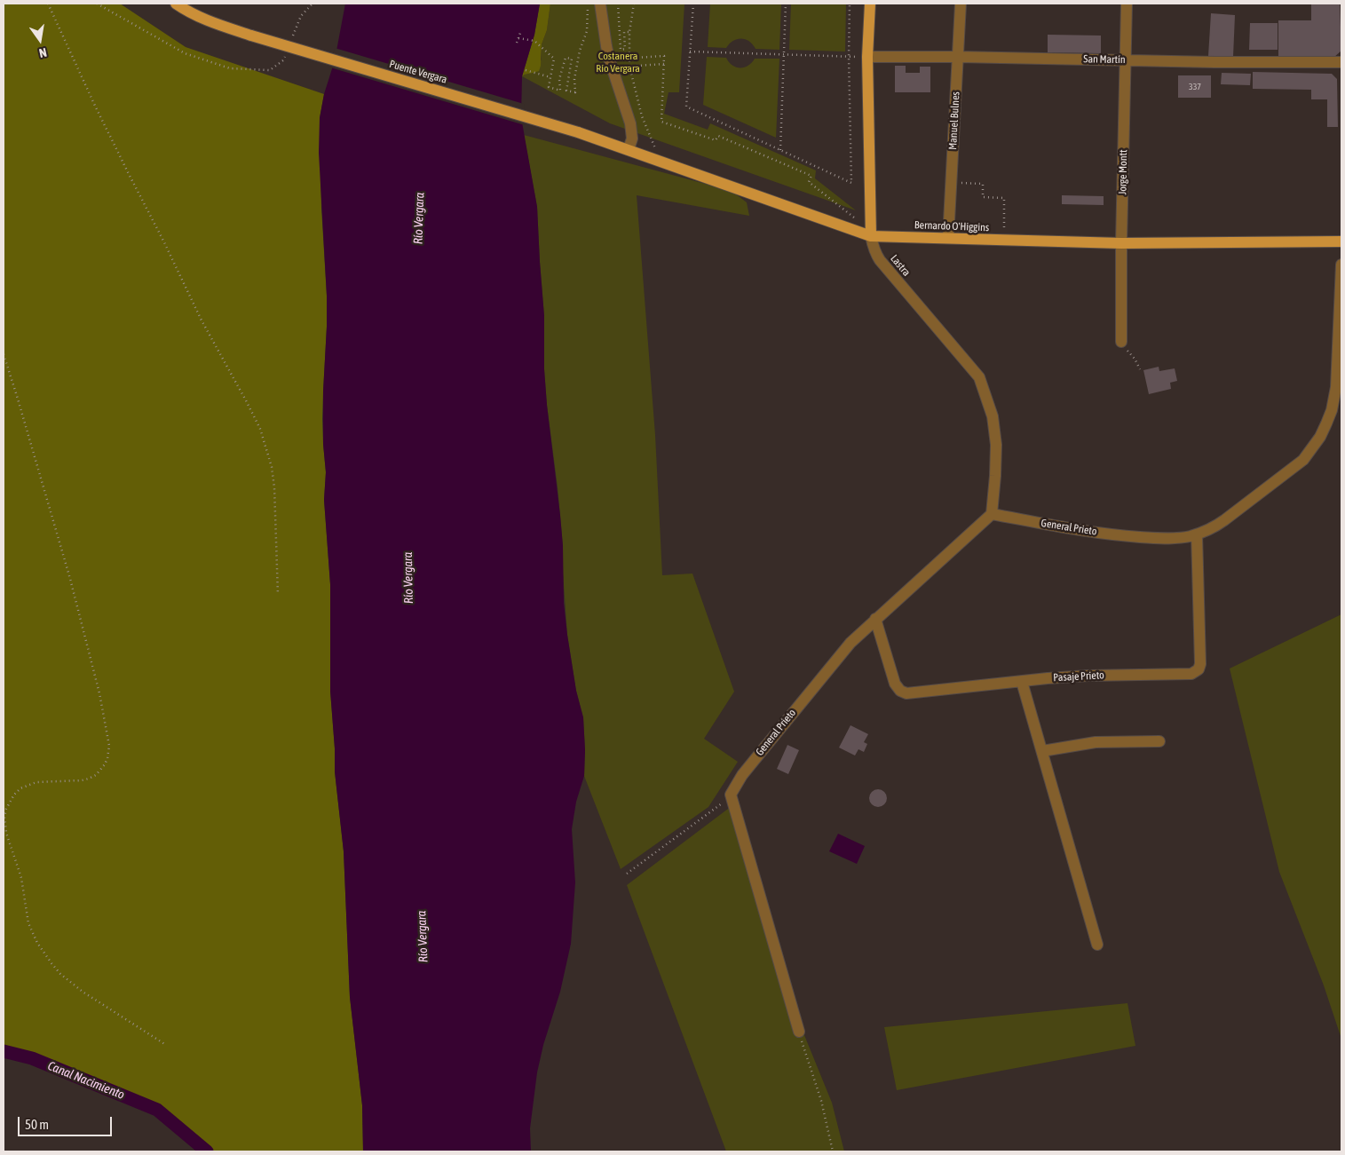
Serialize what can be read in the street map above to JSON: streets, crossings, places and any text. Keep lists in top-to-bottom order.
{
  "streets": {
    "main road": ["Puente Vergara", "Bernardo O'Higgins", "Lastra"],
    "street": [
      "San Martín",
      "Manuel Bulnes",
      "Jorge Montt",
      "General Prieto",
      "Pasaje Prieto"
    ]
  },
  "crossings": [
    ["San Martín", "Manuel Bulnes"],
    ["San Martín", "Jorge Montt"],
    ["San Martín", "Lastra"],
    ["Puente Vergara", "Bernardo O'Higgins"],
    ["Manuel Bulnes", "Bernardo O'Higgins"],
    ["Jorge Montt", "Bernardo O'Higgins"],
    ["Bernardo O'Higgins", "Lastra"],
    ["Lastra", "General Prieto"],
    ["General Prieto", "Pasaje Prieto"]
  ],
  "water": ["Río Vergara", "Canal Nacimiento"],
  "parks": ["Costanera Río Vergara"],
  "house_numbers": ["337"],
  "scale_bar": "50 m",
  "north": "bottom"
}
